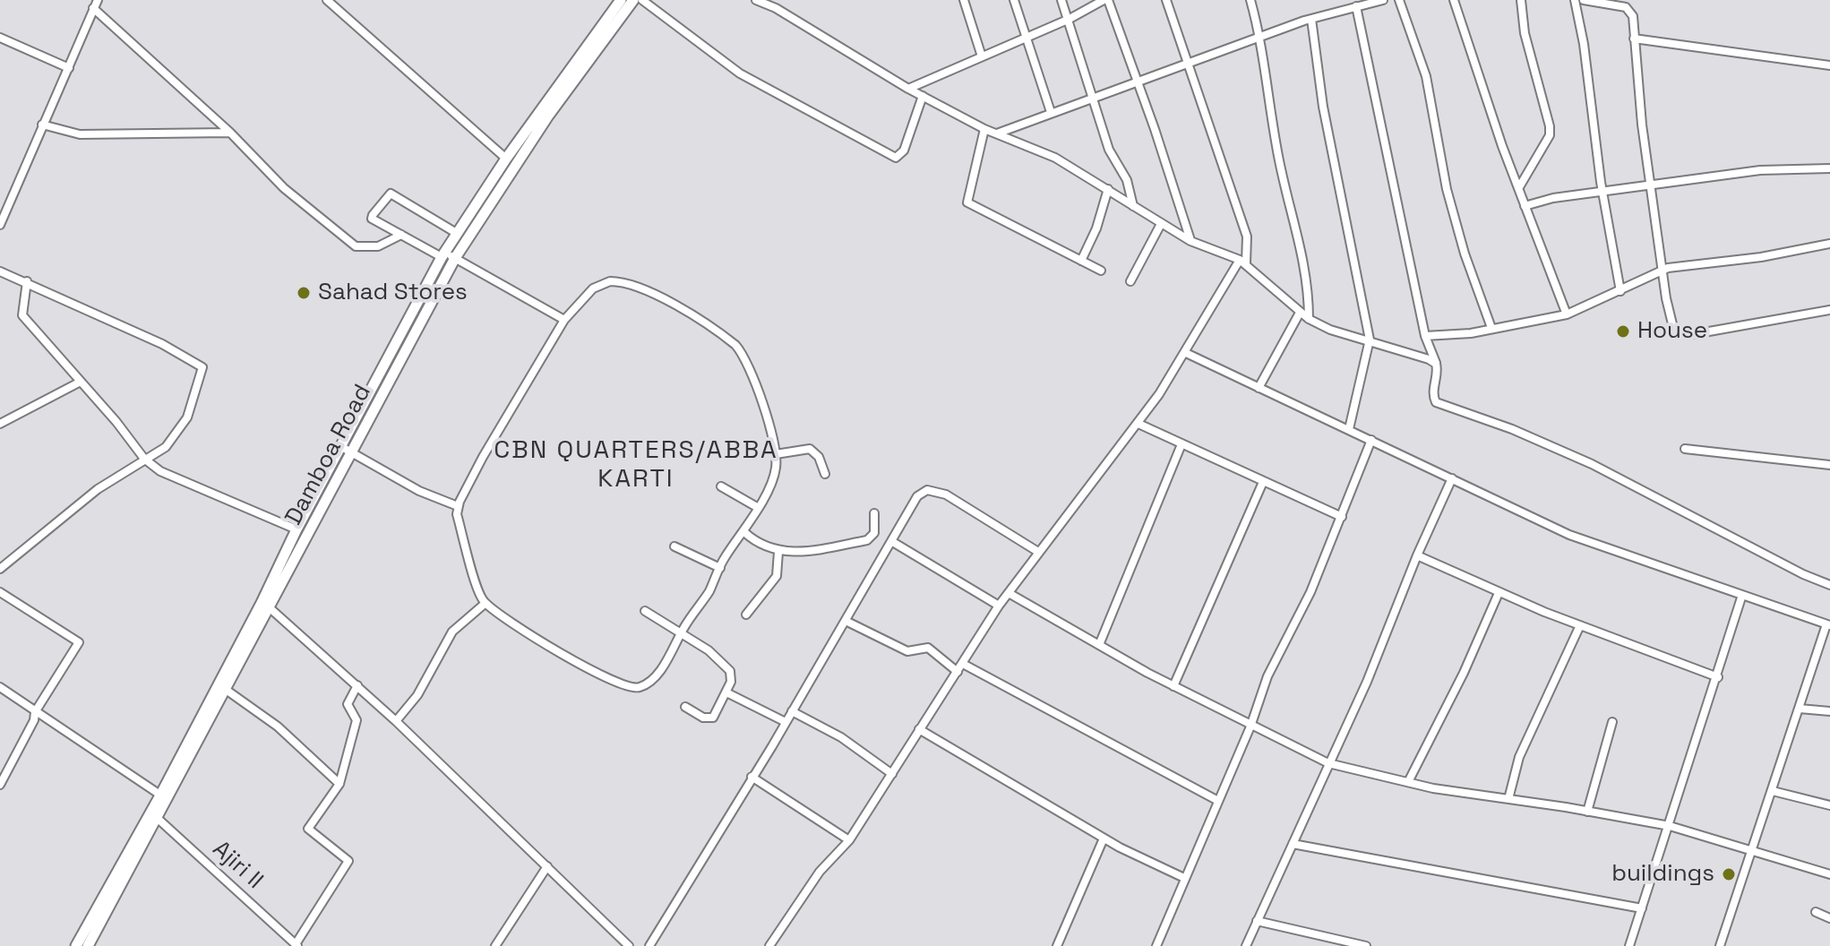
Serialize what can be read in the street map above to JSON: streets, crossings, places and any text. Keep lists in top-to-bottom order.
{
  "streets": {
    "main road": ["Damboa Road"],
    "street": ["Ajiri II"]
  },
  "crossings": [
    ["Damboa Road", "Ajiri II"]
  ],
  "districts": ["CBN QUARTERS/ABBA KARTI"],
  "places": ["Sahad Stores", "House", "buildings"]
}
